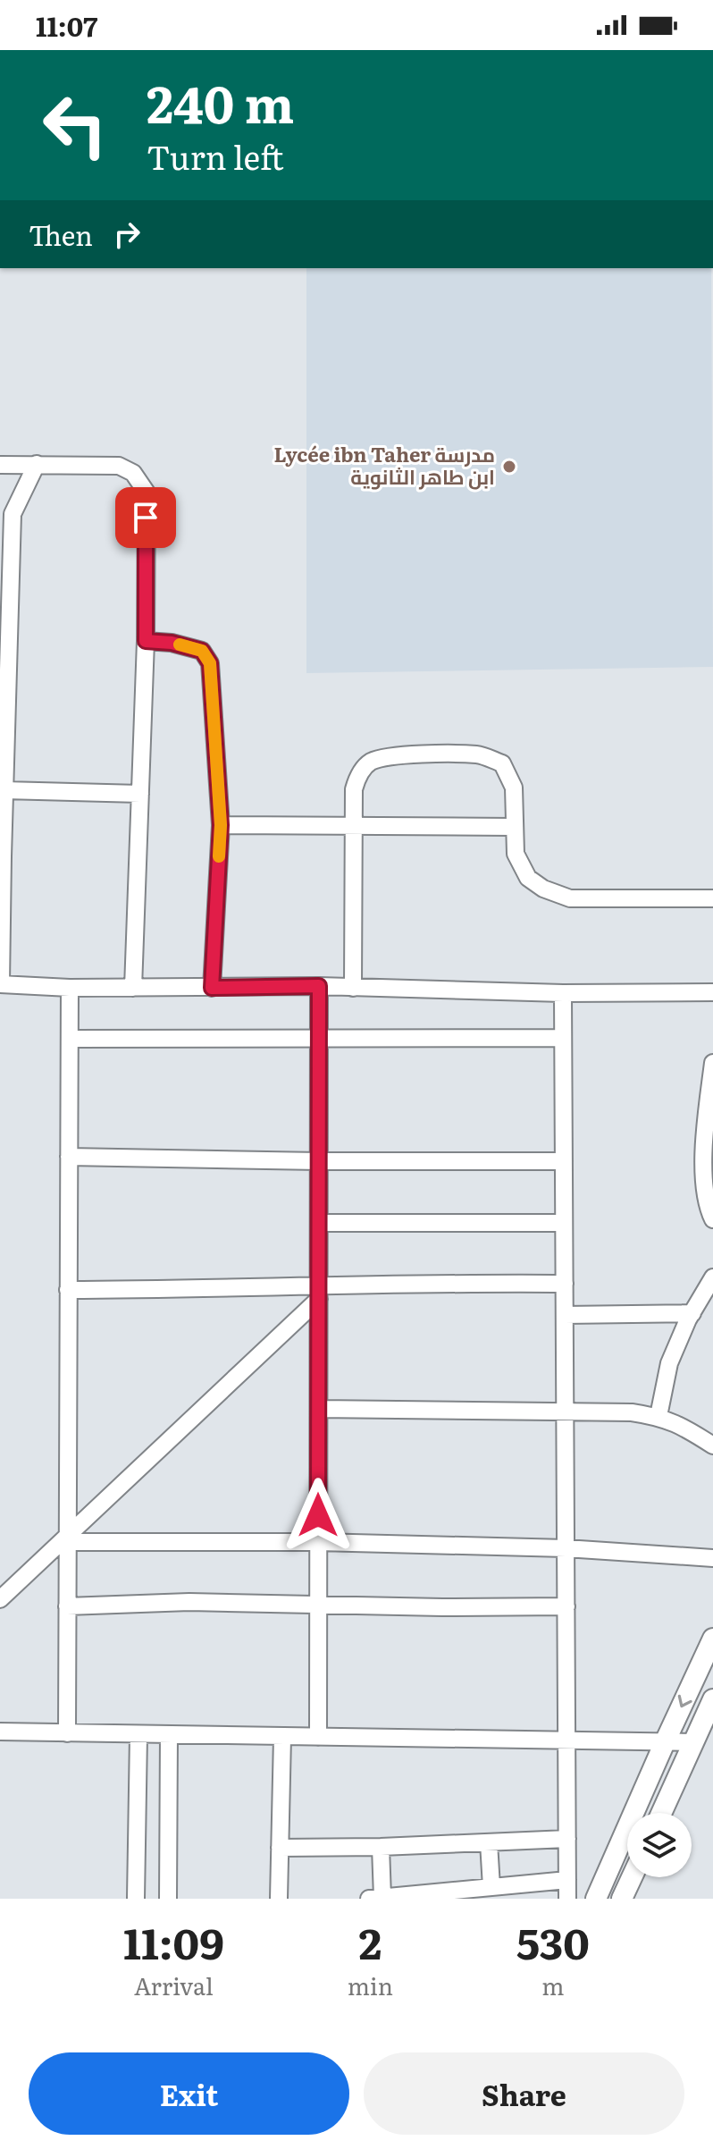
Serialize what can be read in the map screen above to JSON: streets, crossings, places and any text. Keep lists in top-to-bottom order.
{
  "places": ["Lycée ibn Taher مدرسة ابن طاهر الثانوية"],
  "page": {
    "status": "11:07",
    "turn": ["240 m", "Turn left"],
    "then": "Then",
    "eta": [
      "11:09",
      "Arrival",
      "2",
      "min",
      "530",
      "m"
    ],
    "buttons": ["Exit", "Share"]
  }
}
